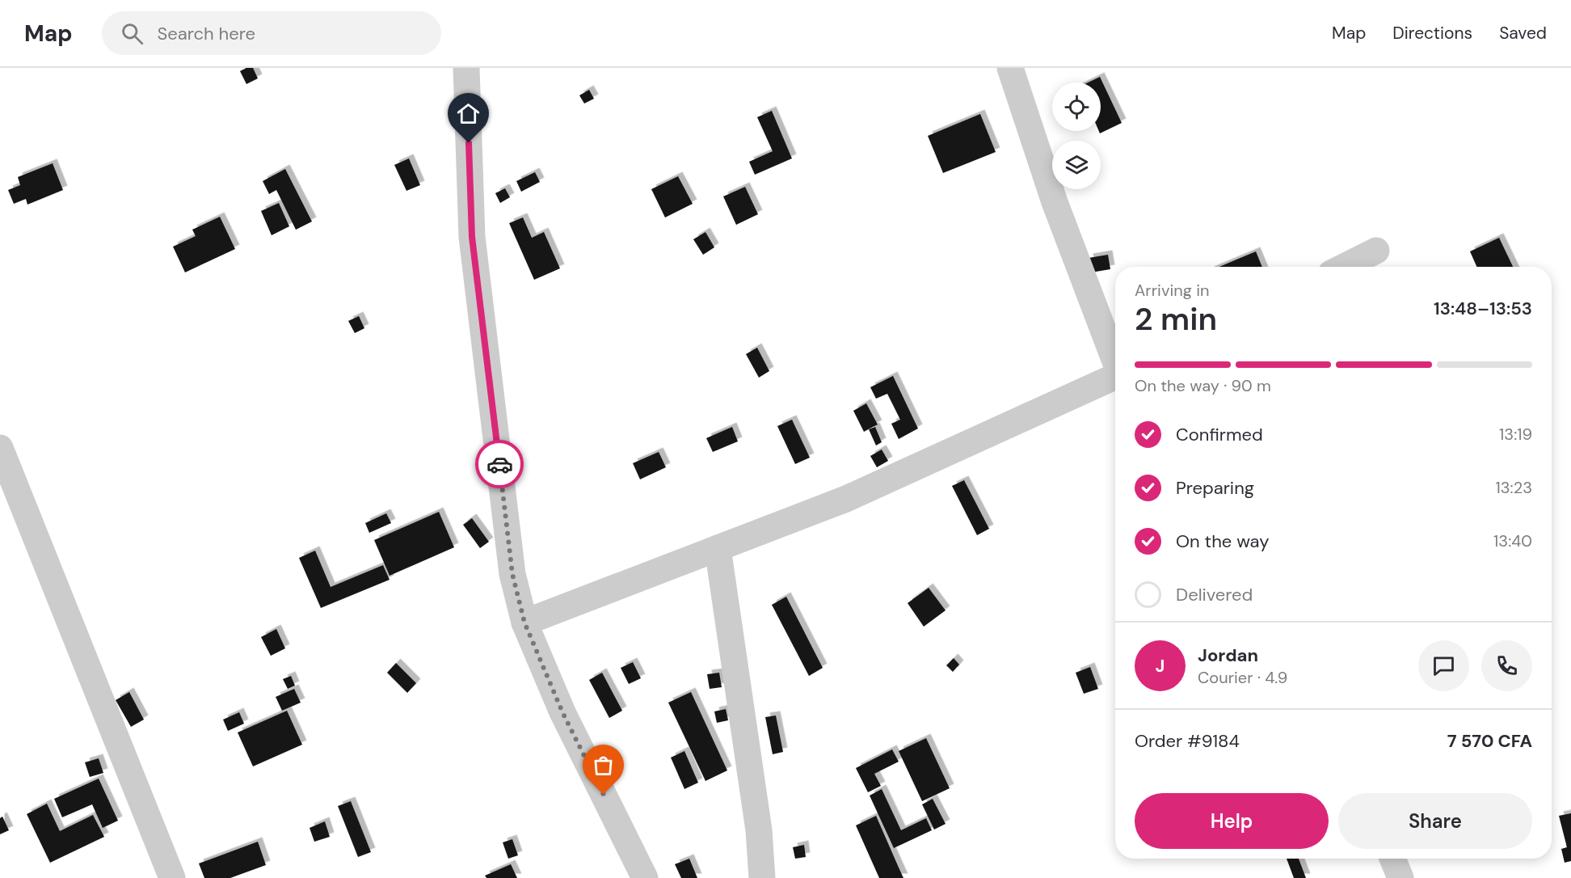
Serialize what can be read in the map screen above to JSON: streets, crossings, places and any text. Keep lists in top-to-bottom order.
{
  "page": {
    "header": "Map",
    "search": "Search here",
    "nav": ["Map", "Directions", "Saved"],
    "heading": ["2 min", "Arriving in", "13:48–13:53"],
    "panel": [
      "Jordan",
      "Courier · 4.9",
      "Order #9184",
      "7 570 CFA"
    ],
    "bar": "On the way · 90 m",
    "list": [
      ["Confirmed", "13:19"],
      ["Preparing", "13:23"],
      ["On the way", "13:40"],
      "Delivered"
    ],
    "round": "J",
    "buttons": ["Help", "Share"]
  }
}
